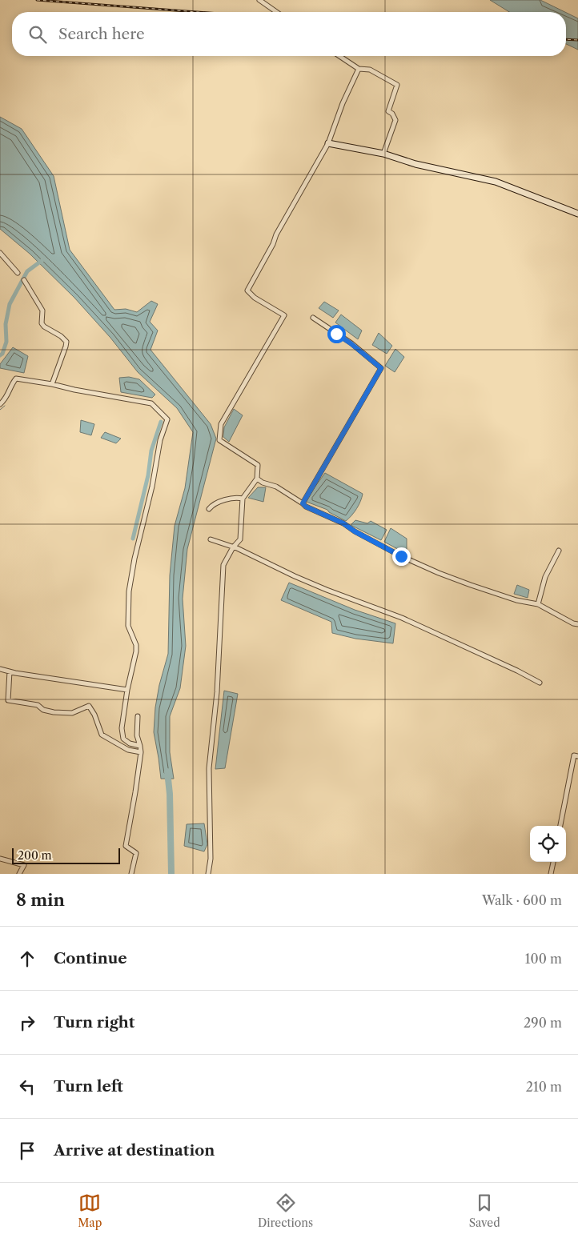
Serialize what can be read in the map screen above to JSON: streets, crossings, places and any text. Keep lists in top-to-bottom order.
{
  "scale_bar": "200 m",
  "page": {
    "search": "Search here",
    "scale": "200 m",
    "heading": ["8 min", "Walk · 600 m"],
    "list": [
      ["Continue", "100 m"],
      ["Turn right", "290 m"],
      ["Turn left", "210 m"],
      "Arrive at destination"
    ],
    "nav": ["Map", "Directions", "Saved"]
  }
}
